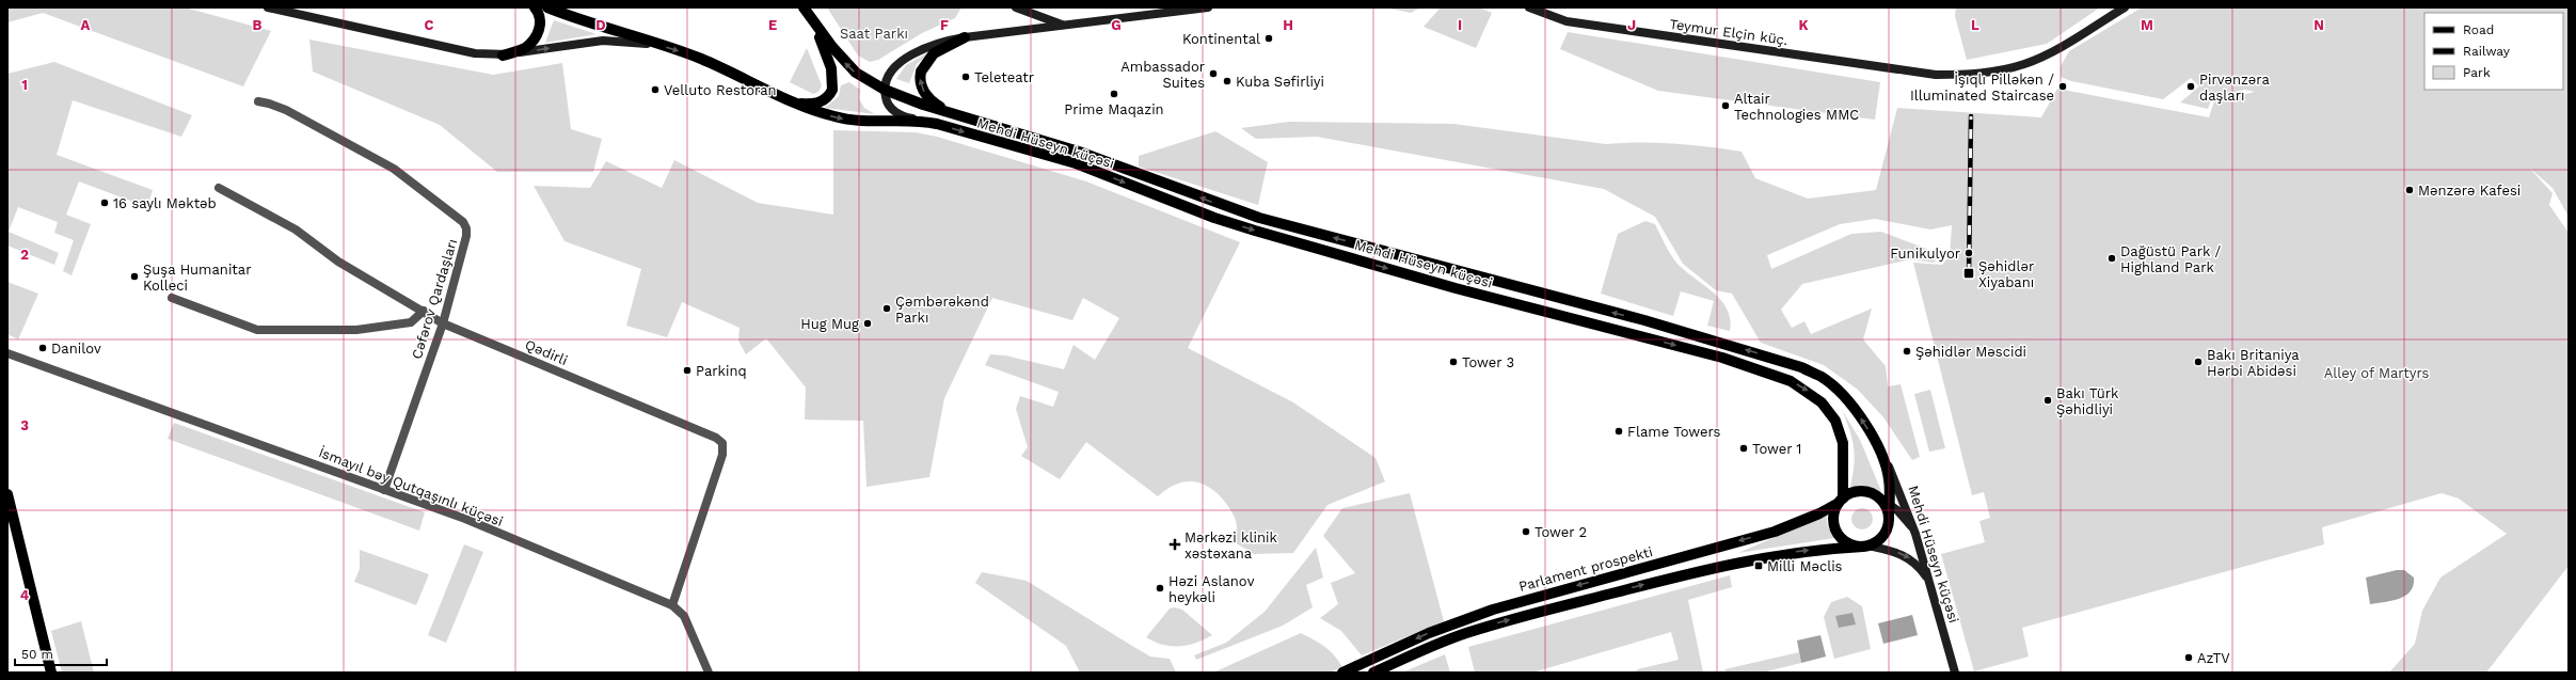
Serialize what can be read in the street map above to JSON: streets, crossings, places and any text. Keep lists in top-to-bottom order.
{
  "streets": {
    "main road": ["Teymur Elçin küç.", "Mehdi Hüseyn küçəsi", "Parlament prospekti"],
    "street": ["Cəfərov Qardaşları", "Qədirli", "İsmayıl bəy Qutqaşınlı küçəsi"]
  },
  "crossings": [
    ["Mehdi Hüseyn küçəsi", "Parlament prospekti"],
    ["Cəfərov Qardaşları", "Qədirli"],
    ["Cəfərov Qardaşları", "İsmayıl bəy Qutqaşınlı küçəsi"],
    ["Qədirli", "İsmayıl bəy Qutqaşınlı küçəsi"]
  ],
  "parks": ["Saat Parkı", "Alley of Martyrs"],
  "places": {
    "other": [
      "Kontinental",
      "Ambassador Suites",
      "Teleteatr",
      "Kuba Səfirliyi",
      "İşıqlı Pilləkən / Illuminated Staircase",
      "Pirvənzəra daşları",
      "Velluto Restoran",
      "Prime Maqazin",
      "Altair Technologies MMC",
      "Mənzərə Kafesi",
      "16 saylı Məktəb",
      "Funikulyor",
      "Dağüstü Park / Highland Park",
      "Şuşa Humanitar Kolleci",
      "Çəmbərəkənd Parkı",
      "Hug Mug",
      "Danilov",
      "Şəhidlər Məscidi",
      "Tower 3",
      "Bakı Britaniya Hərbi Abidəsi",
      "Parkinq",
      "Bakı Türk Şəhidliyi",
      "Flame Towers",
      "Tower 1",
      "Tower 2",
      "Həzi Aslanov heykəli",
      "AzTV"
    ],
    "transit": ["Şəhidlər Xiyabanı", "Milli Məclis"],
    "health": ["Mərkəzi klinik xəstəxana"]
  },
  "legend": ["Road", "Railway", "Park"],
  "scale_bar": "50 m",
  "grid": {
    "columns": [
      "A",
      "B",
      "C",
      "D",
      "E",
      "F",
      "G",
      "H",
      "I",
      "J",
      "K",
      "L",
      "M",
      "N"
    ],
    "rows": [
      "1",
      "2",
      "3",
      "4"
    ]
  }
}
